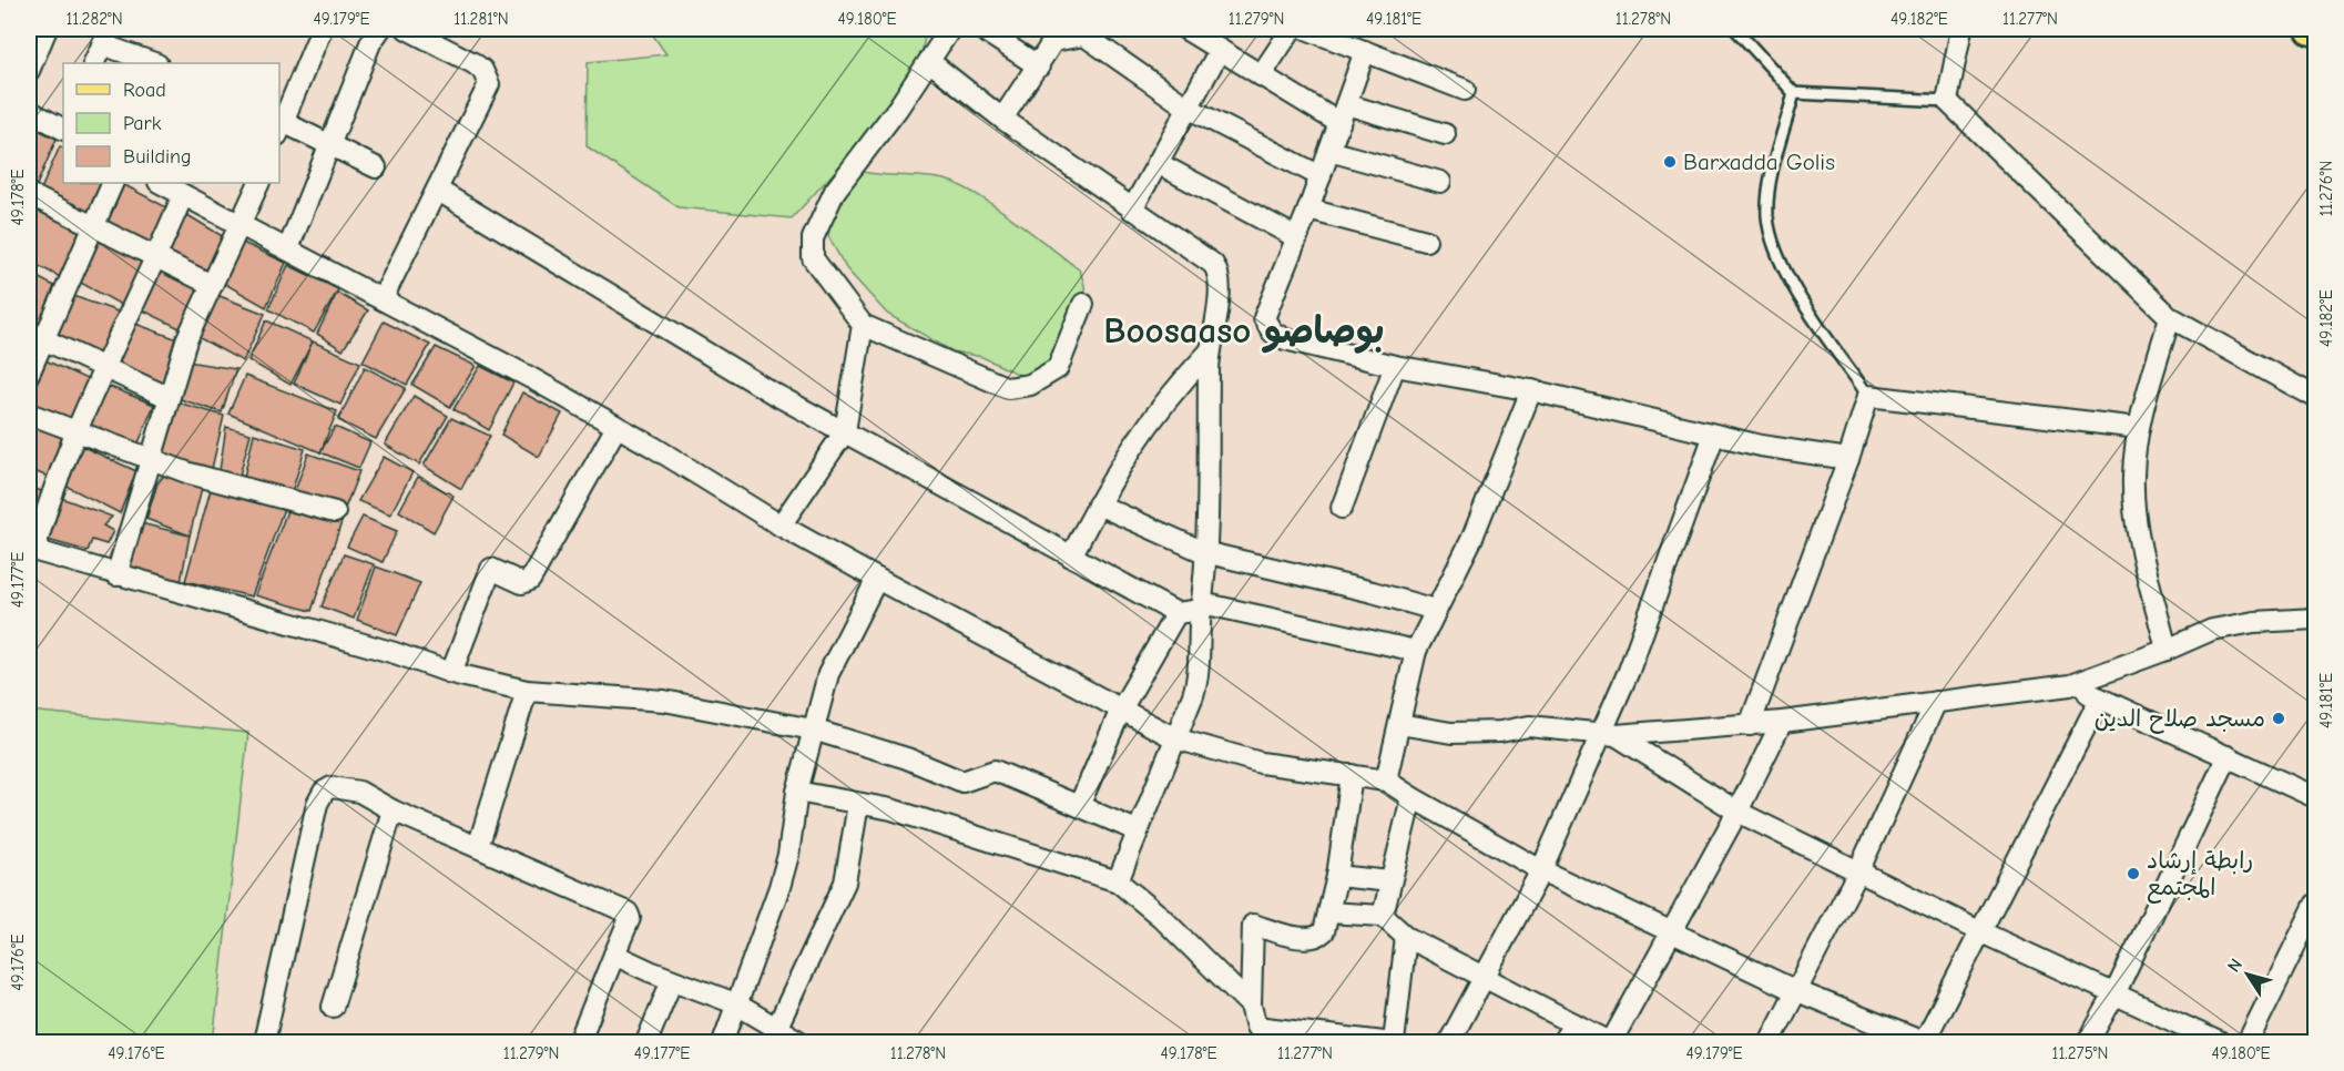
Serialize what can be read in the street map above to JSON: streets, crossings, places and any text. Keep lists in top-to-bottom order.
{
  "districts": ["Boosaaso بوصاصو"],
  "places": ["Barxadda Golis", "مسجد صلاح الدين", "رابطة إرشاد المجتمع"],
  "legend": ["Road", "Park", "Building"],
  "north": "top left",
  "coordinates": [
    "11.282°N",
    "49.179°E",
    "11.281°N",
    "49.180°E",
    "11.279°N",
    "49.181°E",
    "11.278°N",
    "49.182°E",
    "11.277°N",
    "11.276°N",
    "49.178°E",
    "49.177°E",
    "49.176°E",
    "11.275°N"
  ]
}
